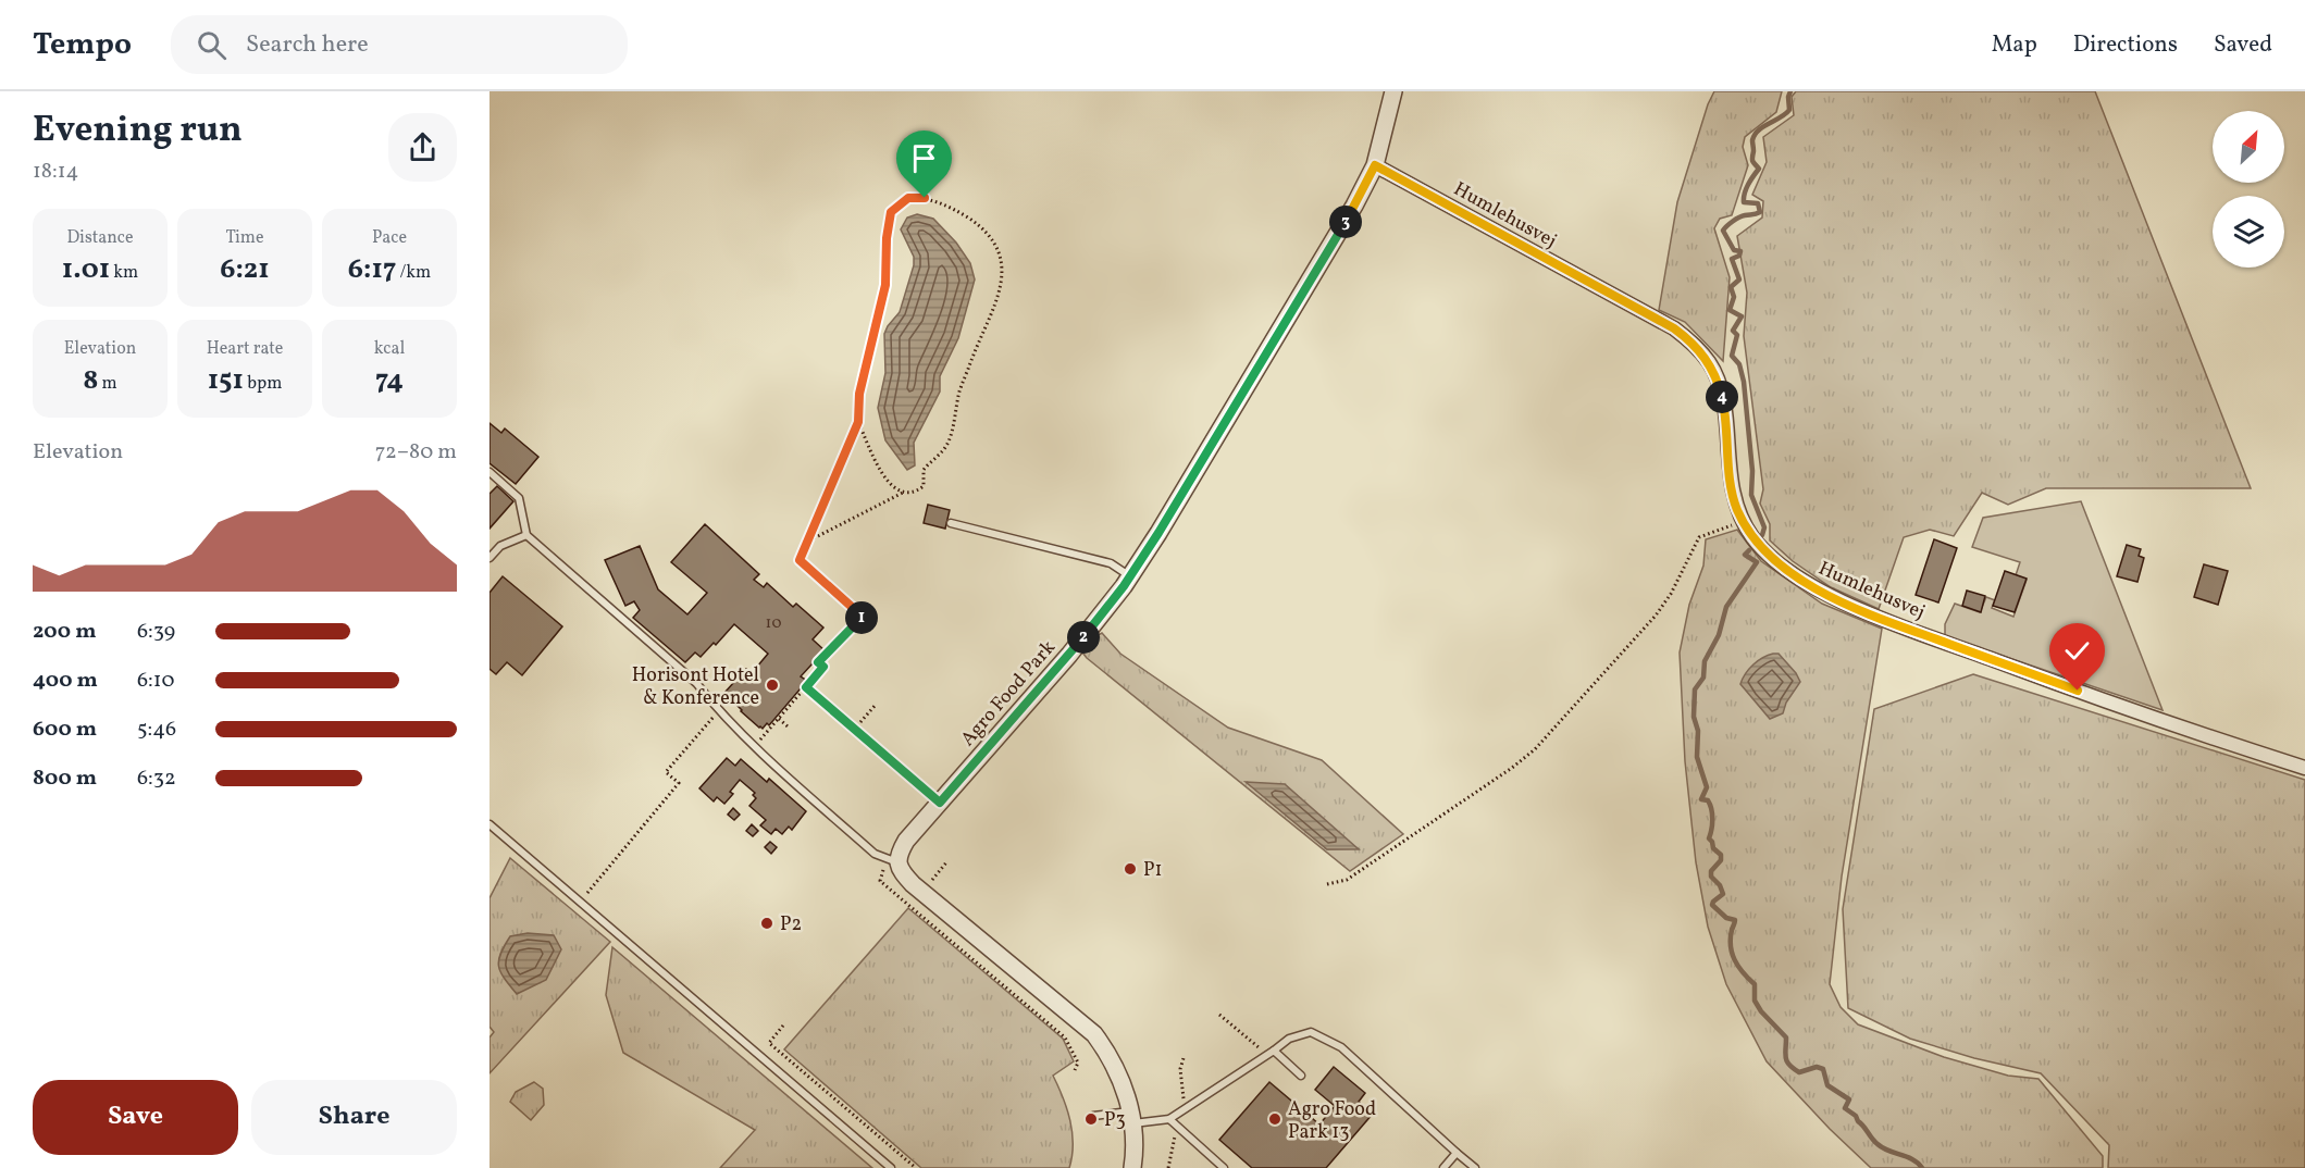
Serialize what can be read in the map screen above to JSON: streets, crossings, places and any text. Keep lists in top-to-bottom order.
{
  "streets": {
    "street": ["Humlehusvej", "Agro Food Park"]
  },
  "crossings": [
    ["Humlehusvej", "Agro Food Park"]
  ],
  "places": [
    "Horisont Hotel & Konference",
    "P1",
    "P2",
    "P3",
    "Agro Food Park 13"
  ],
  "house_numbers": ["10"],
  "north": "top right",
  "page": {
    "header": "Tempo",
    "search": "Search here",
    "nav": ["Map", "Directions", "Saved"],
    "heading": ["Evening run", "18:14"],
    "stats": [
      ["Distance", "1.01 km"],
      ["Time", "6:21"],
      ["Pace", "6:17 /km"],
      ["Elevation", "8 m"],
      ["Heart rate", "151 bpm"],
      ["kcal", "74"]
    ],
    "pins": [
      "3",
      "4",
      "1",
      "2"
    ],
    "chart": ["Elevation", "72–80 m"],
    "list": [
      {
        "name": "200 m",
        "note": "6:39"
      },
      {
        "name": "400 m",
        "note": "6:10"
      },
      {
        "name": "600 m",
        "note": "5:46"
      },
      {
        "name": "800 m",
        "note": "6:32"
      }
    ],
    "buttons": ["Save", "Share"]
  }
}
